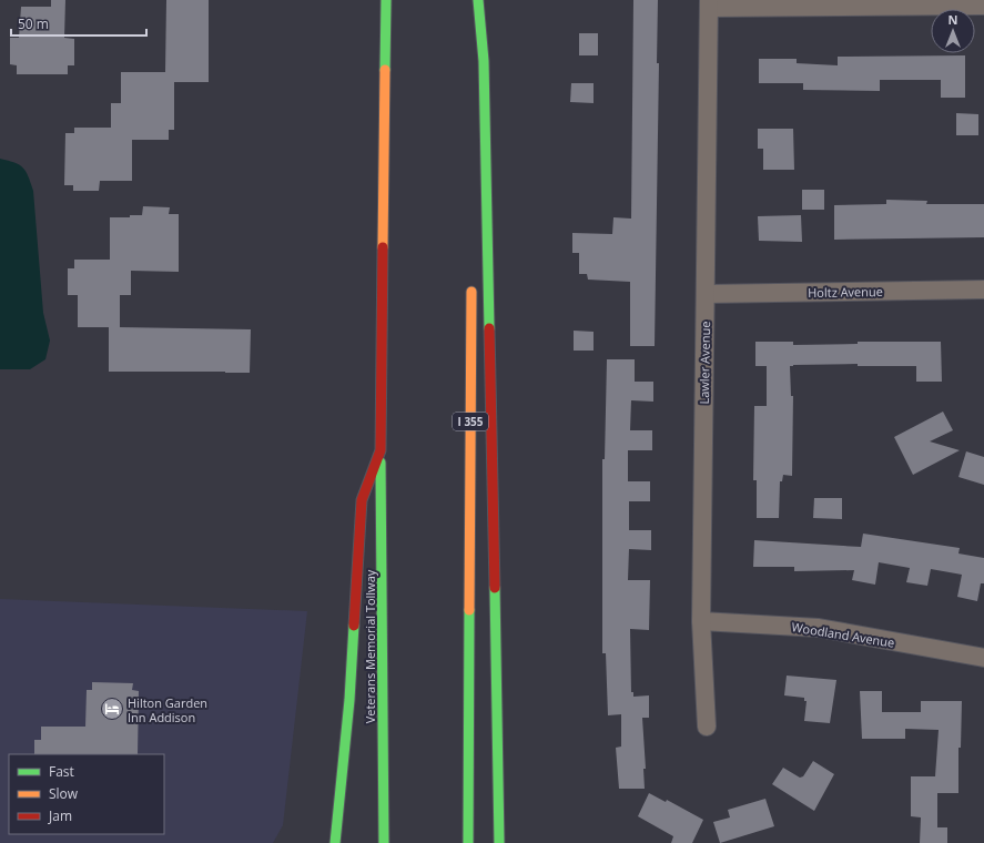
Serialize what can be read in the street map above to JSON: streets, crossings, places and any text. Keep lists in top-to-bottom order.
{
  "streets": {
    "highway": ["I 355", "Veterans Memorial Tollway"],
    "street": ["Holtz Avenue", "Lawler Avenue", "Woodland Avenue"]
  },
  "crossings": [
    ["Holtz Avenue", "Lawler Avenue"],
    ["Lawler Avenue", "Woodland Avenue"]
  ],
  "places": {
    "hotel": ["Hilton Garden Inn Addison"]
  },
  "legend": ["Fast", "Slow", "Jam"],
  "scale_bar": "50 m",
  "north": "top"
}
